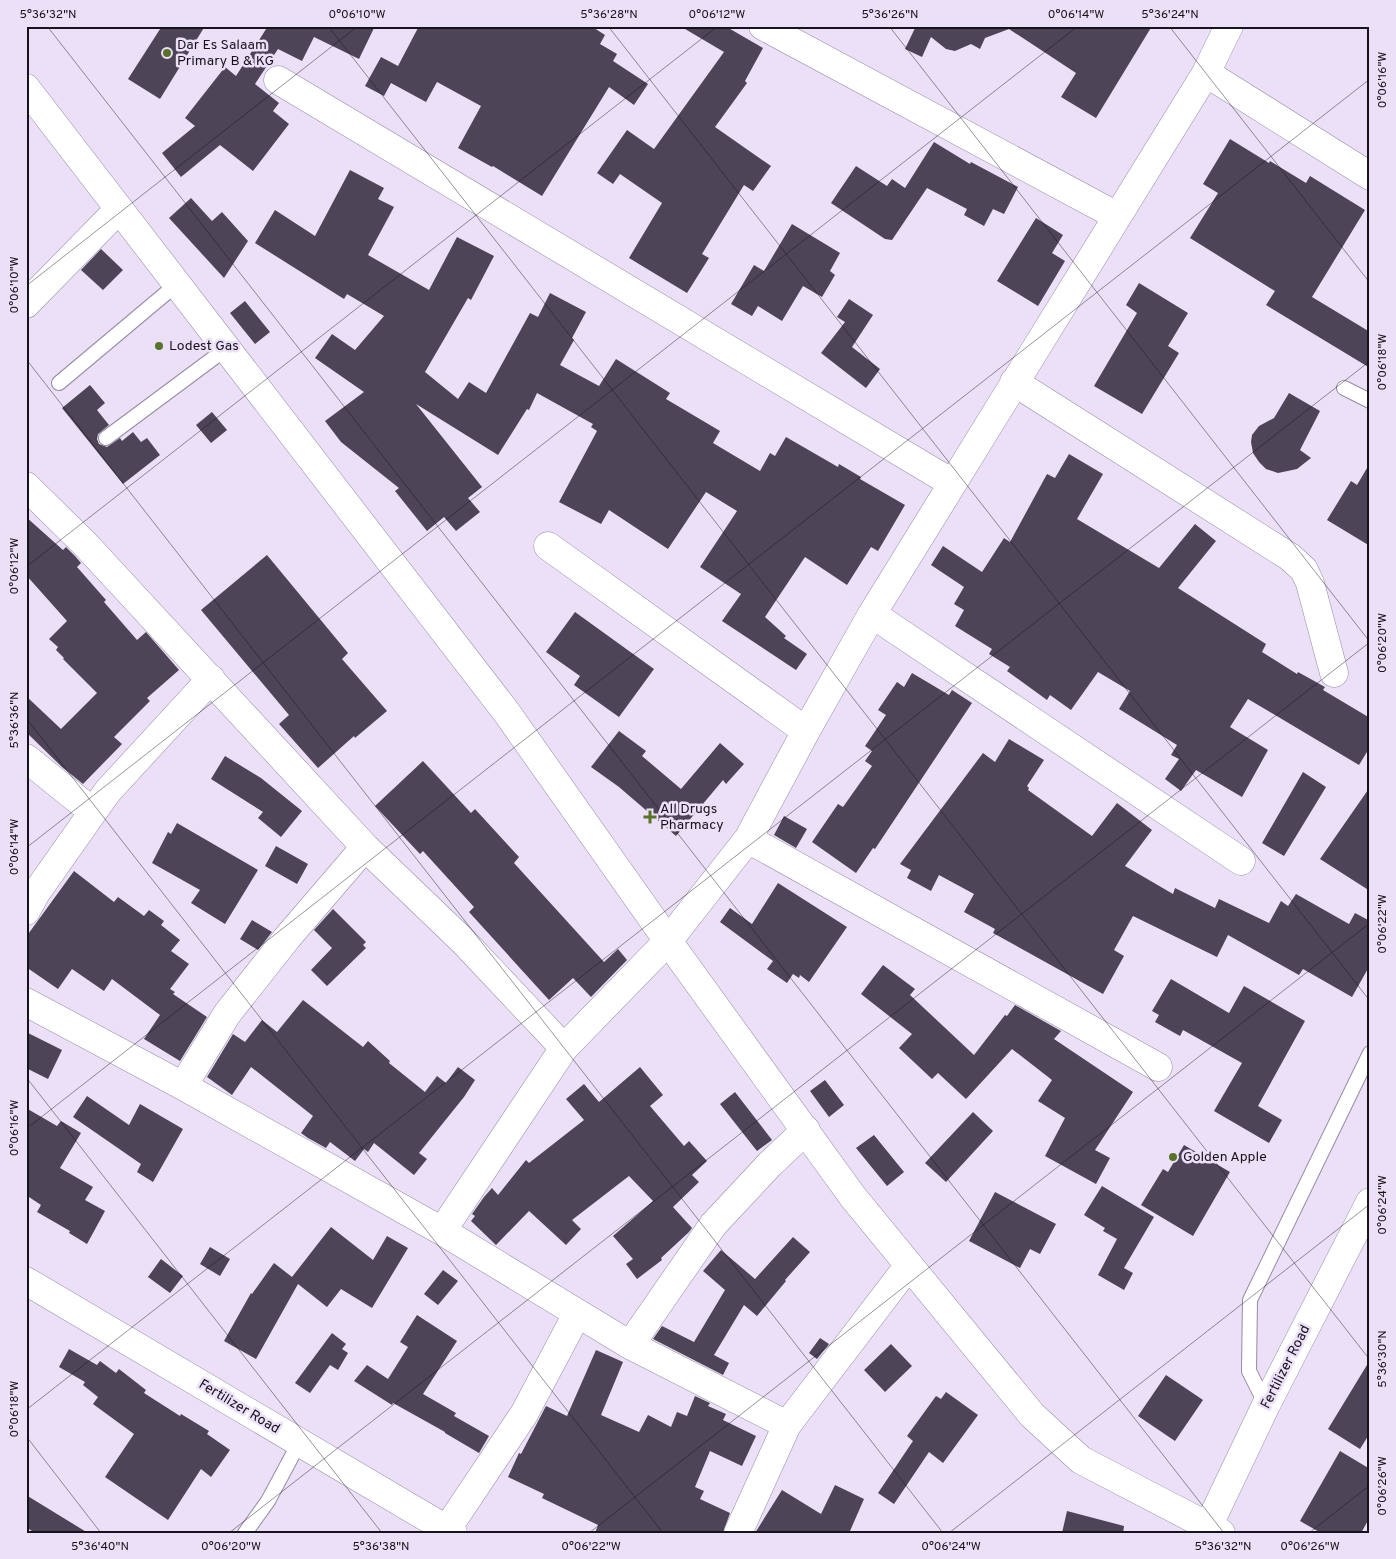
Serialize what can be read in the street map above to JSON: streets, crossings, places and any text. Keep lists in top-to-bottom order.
{
  "streets": {
    "street": ["Fertilizer Road"]
  },
  "places": {
    "other": ["Dar Es Salaam Primary B & KG", "Lodest Gas", "Golden Apple"],
    "health": ["All Drugs Pharmacy"]
  },
  "coordinates": [
    "5°36'32\"N",
    "0°06'10\"W",
    "5°36'28\"N",
    "0°06'12\"W",
    "5°36'26\"N",
    "0°06'14\"W",
    "5°36'24\"N",
    "0°06'16\"W",
    "0°06'18\"W",
    "0°06'20\"W",
    "5°36'36\"N",
    "0°06'22\"W",
    "0°06'24\"W",
    "5°36'30\"N",
    "0°06'26\"W",
    "5°36'40\"N",
    "5°36'38\"N"
  ]
}
